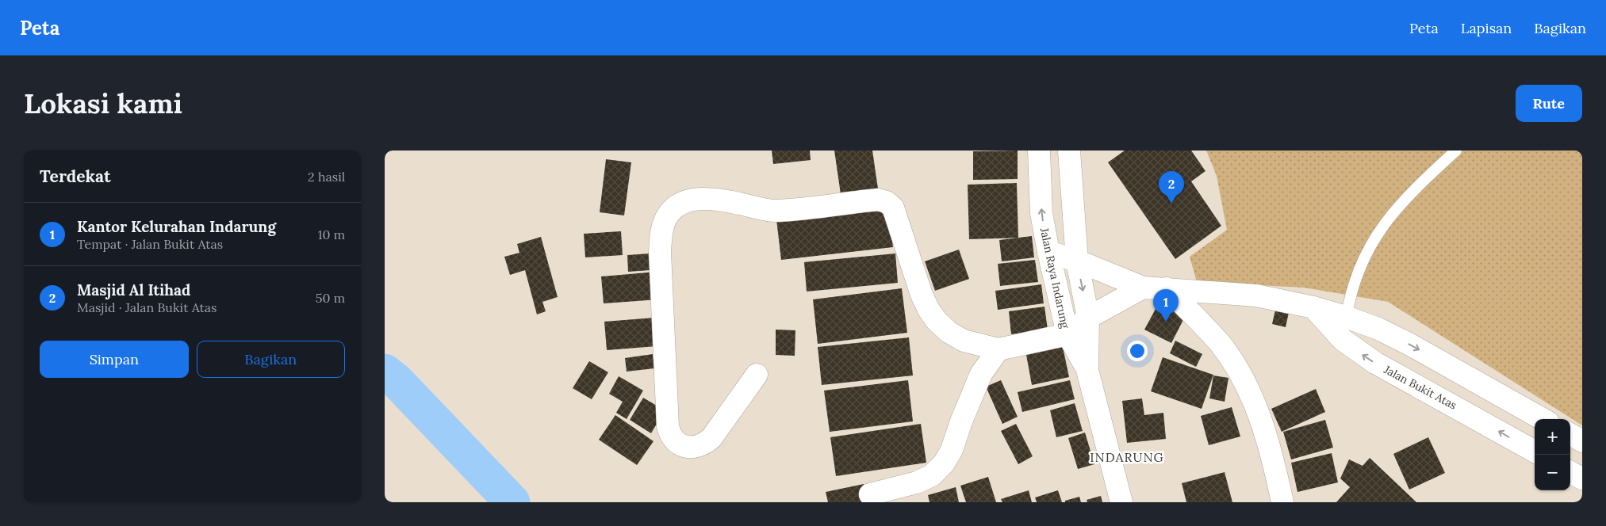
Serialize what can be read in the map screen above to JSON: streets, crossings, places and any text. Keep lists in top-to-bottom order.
{
  "streets": {
    "main road": ["Jalan Raya Indarung", "Jalan Bukit Atas"]
  },
  "districts": ["INDARUNG"],
  "page": {
    "header": "Peta",
    "nav": ["Peta", "Lapisan", "Bagikan"],
    "buttons": [
      "Rute",
      ["Simpan", "Bagikan"]
    ],
    "title": "Lokasi kami",
    "heading": ["Terdekat", "2 hasil"],
    "pins": ["2", "1"],
    "list": [
      {
        "mark": "1",
        "name": "Kantor Kelurahan Indarung",
        "note": "Tempat · Jalan Bukit Atas",
        "value": "10 m"
      },
      {
        "mark": "2",
        "name": "Masjid Al Itihad",
        "note": "Masjid · Jalan Bukit Atas",
        "value": "50 m"
      }
    ],
    "map_buttons": ["+", "−"]
  }
}
